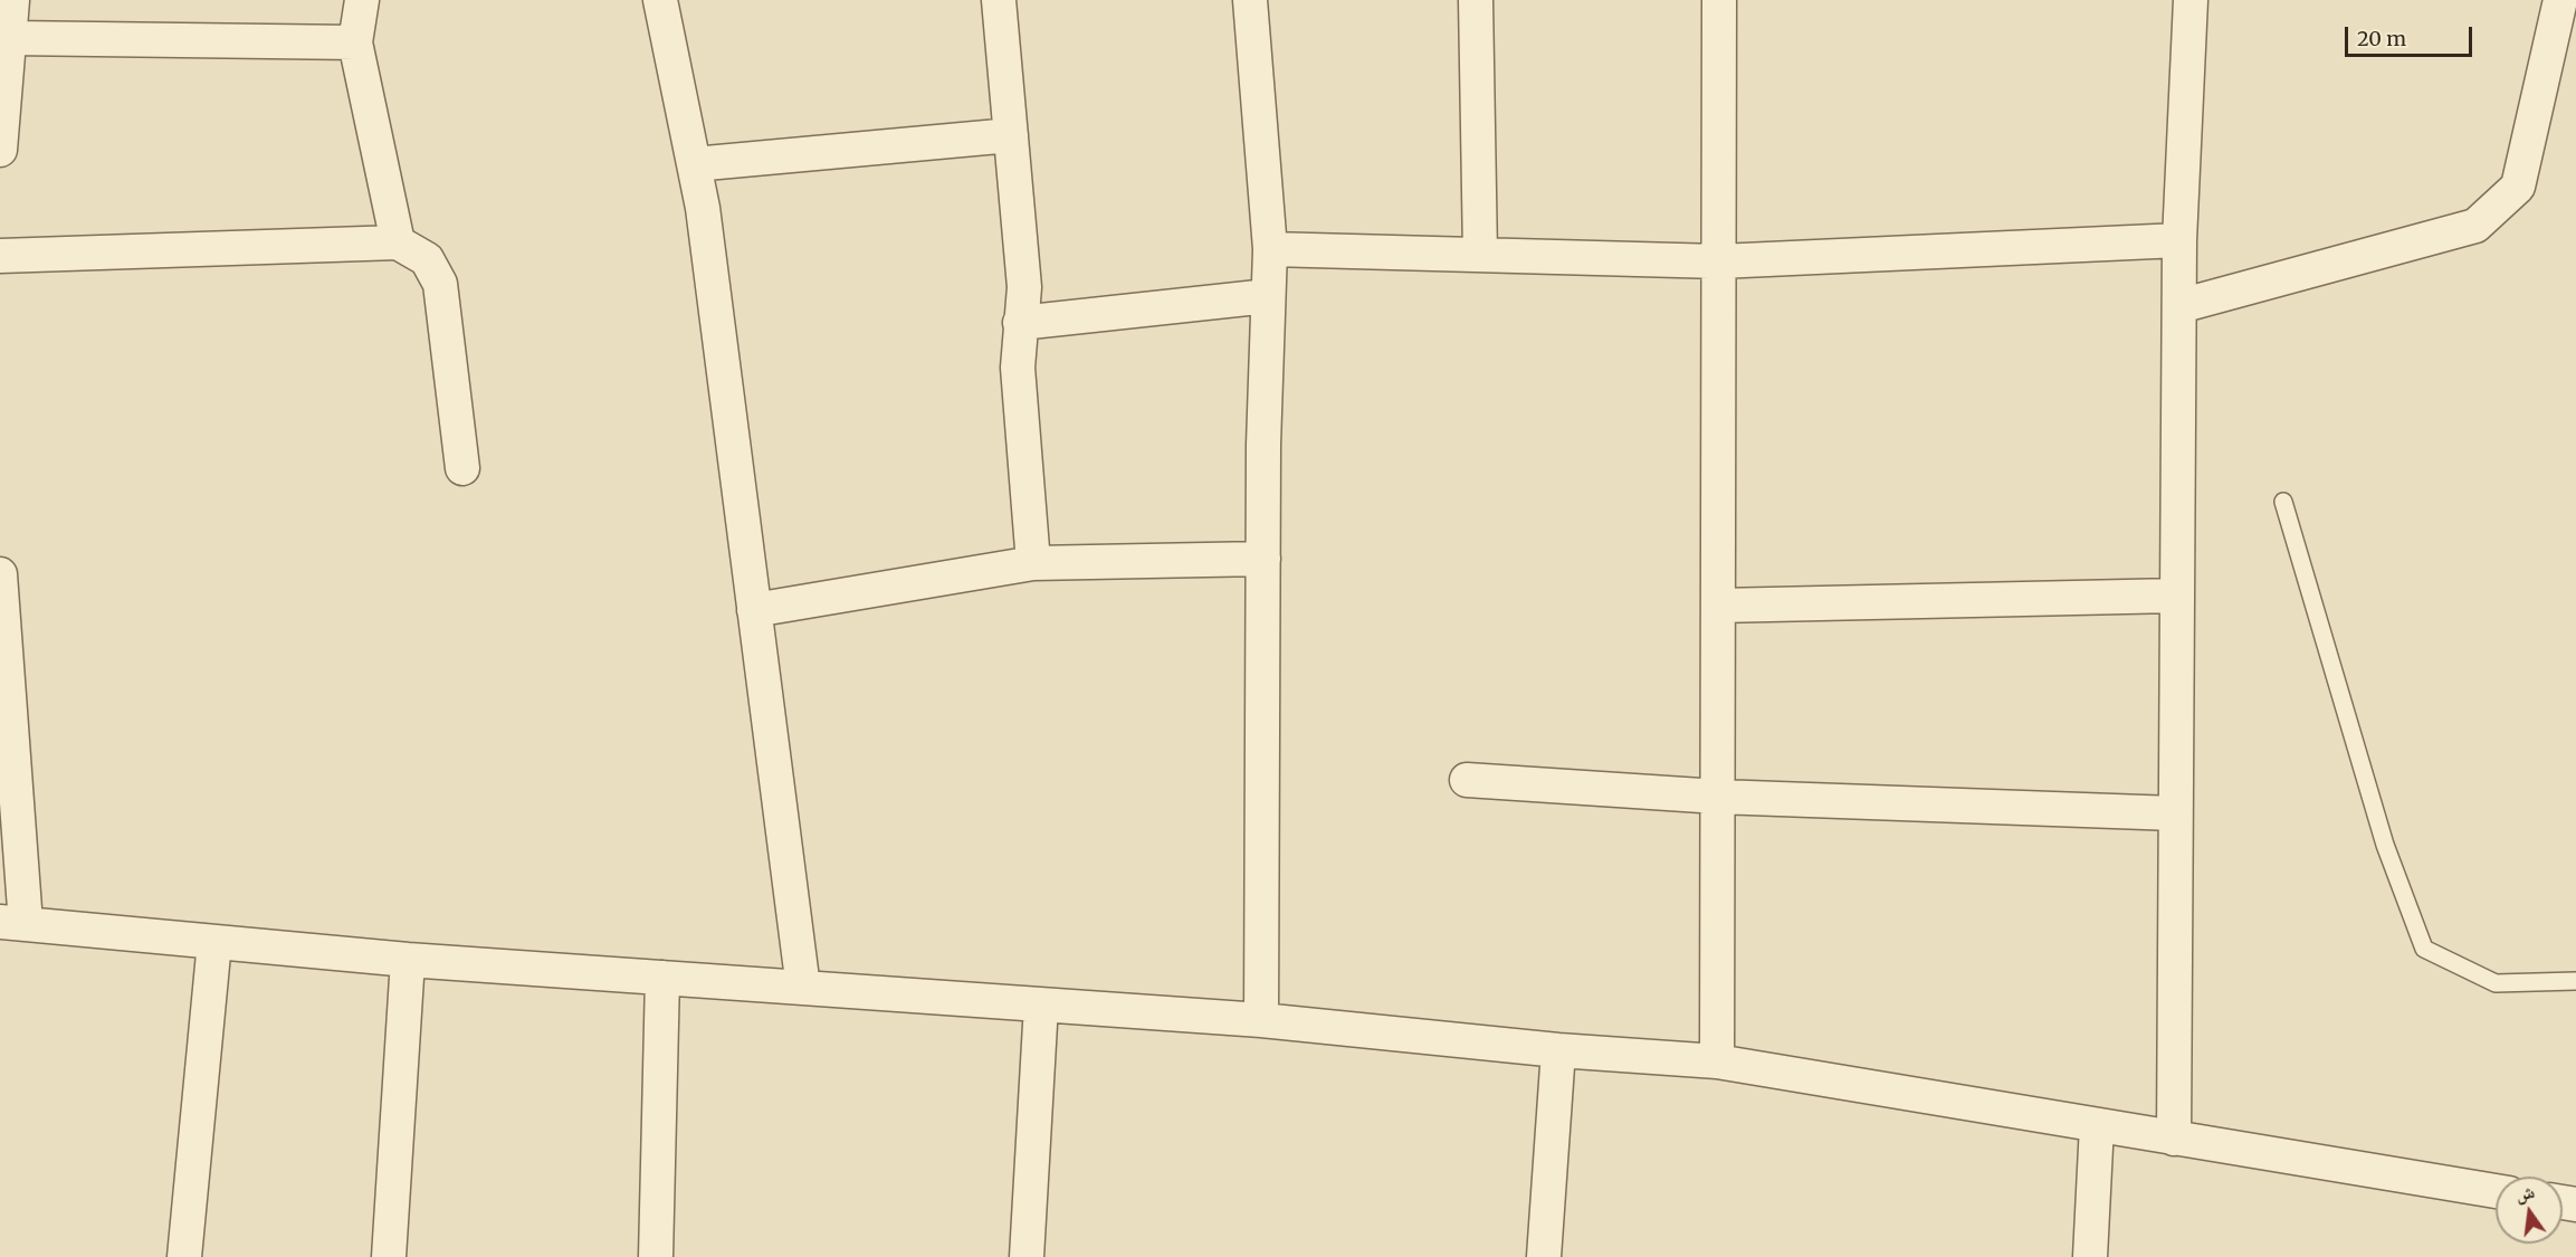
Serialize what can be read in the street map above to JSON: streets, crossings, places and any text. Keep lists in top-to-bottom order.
{
  "scale_bar": "20 m",
  "north": "top"
}
